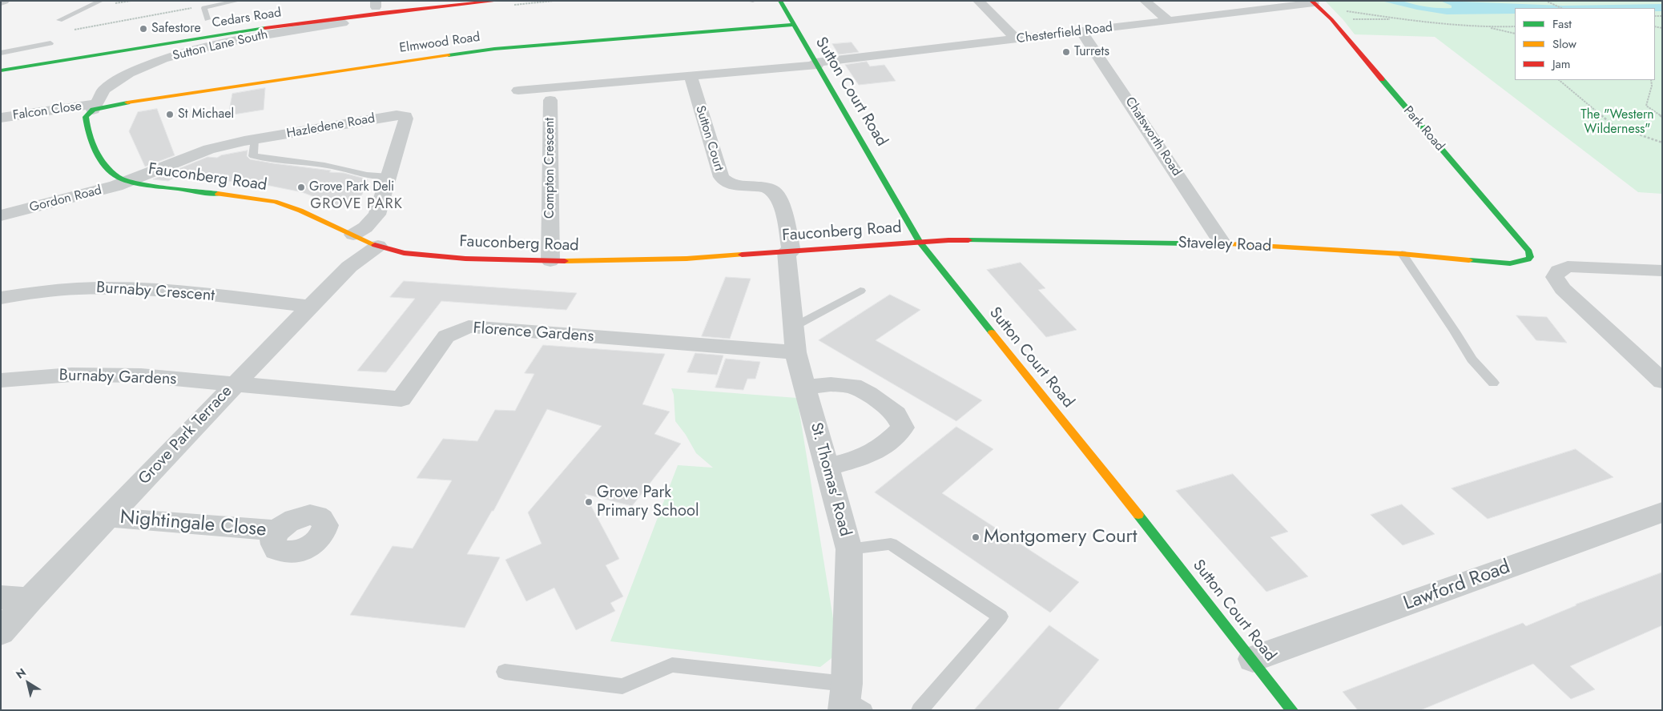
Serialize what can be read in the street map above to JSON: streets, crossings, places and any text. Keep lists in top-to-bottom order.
{
  "streets": {
    "main road": [
      "Cedars Road",
      "Elmwood Road",
      "Sutton Court Road",
      "Park Road",
      "Fauconberg Road",
      "Staveley Road"
    ],
    "street": [
      "Chesterfield Road",
      "Sutton Lane South",
      "Falcon Close",
      "Hazledene Road",
      "Chatsworth Road",
      "Sutton Court",
      "Compton Crescent",
      "Gordon Road",
      "Burnaby Crescent",
      "Florence Gardens",
      "Burnaby Gardens",
      "Grove Park Terrace",
      "St. Thomas' Road",
      "Nightingale Close",
      "Lawford Road"
    ]
  },
  "crossings": [
    ["Chesterfield Road", "Sutton Court Road"],
    ["Chesterfield Road", "Park Road"],
    ["Chesterfield Road", "Chatsworth Road"],
    ["Chesterfield Road", "Sutton Court"],
    ["Elmwood Road", "Sutton Lane South"],
    ["Elmwood Road", "Sutton Court Road"],
    ["Elmwood Road", "Falcon Close"],
    ["Elmwood Road", "Fauconberg Road"],
    ["Sutton Lane South", "Falcon Close"],
    ["Sutton Lane South", "Fauconberg Road"],
    ["Sutton Court Road", "Fauconberg Road"],
    ["Sutton Court Road", "Staveley Road"],
    ["Sutton Court Road", "Lawford Road"],
    ["Falcon Close", "Fauconberg Road"],
    ["Hazledene Road", "Fauconberg Road"],
    ["Hazledene Road", "Gordon Road"],
    ["Park Road", "Staveley Road"],
    ["Chatsworth Road", "Staveley Road"],
    ["Sutton Court", "Fauconberg Road"],
    ["Sutton Court", "St. Thomas' Road"],
    ["Compton Crescent", "Fauconberg Road"],
    ["Fauconberg Road", "Gordon Road"],
    ["Fauconberg Road", "Staveley Road"],
    ["Fauconberg Road", "Grove Park Terrace"],
    ["Fauconberg Road", "St. Thomas' Road"],
    ["Burnaby Crescent", "Grove Park Terrace"],
    ["Florence Gardens", "Burnaby Gardens"],
    ["Florence Gardens", "Grove Park Terrace"],
    ["Florence Gardens", "St. Thomas' Road"],
    ["Burnaby Gardens", "Grove Park Terrace"],
    ["Grove Park Terrace", "Nightingale Close"]
  ],
  "districts": ["GROVE PARK"],
  "parks": ["The \"Western Wilderness\""],
  "places": [
    "Safestore",
    "Turrets",
    "St Michael",
    "Grove Park Deli",
    "Grove Park Primary School",
    "Montgomery Court"
  ],
  "legend": ["Fast", "Slow", "Jam"],
  "north": "top left"
}
